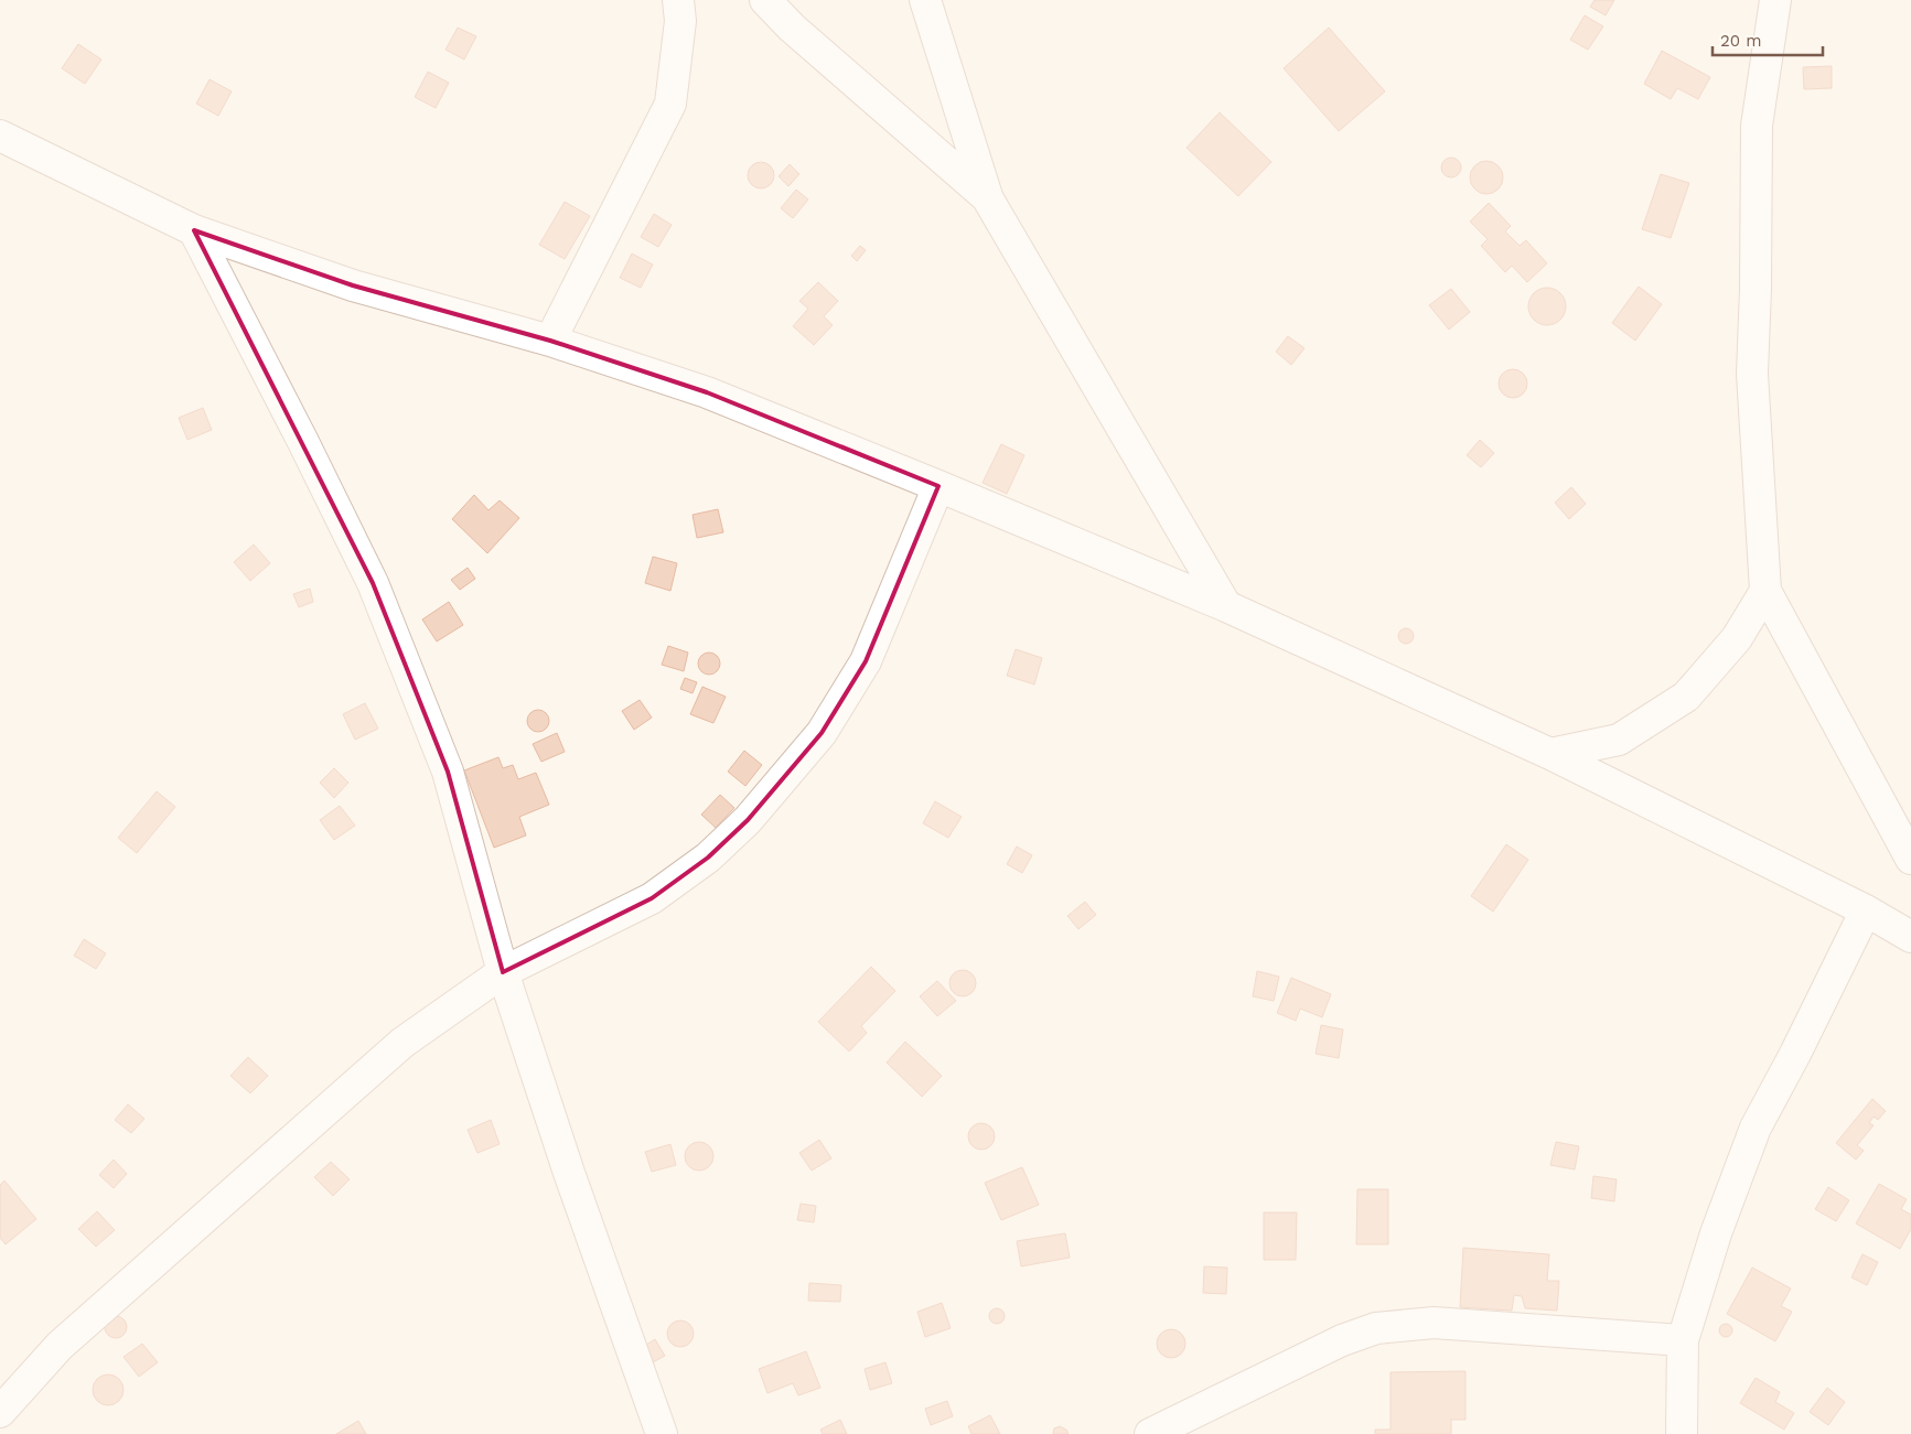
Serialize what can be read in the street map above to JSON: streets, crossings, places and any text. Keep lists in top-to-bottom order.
{
  "scale_bar": "20 m"
}
